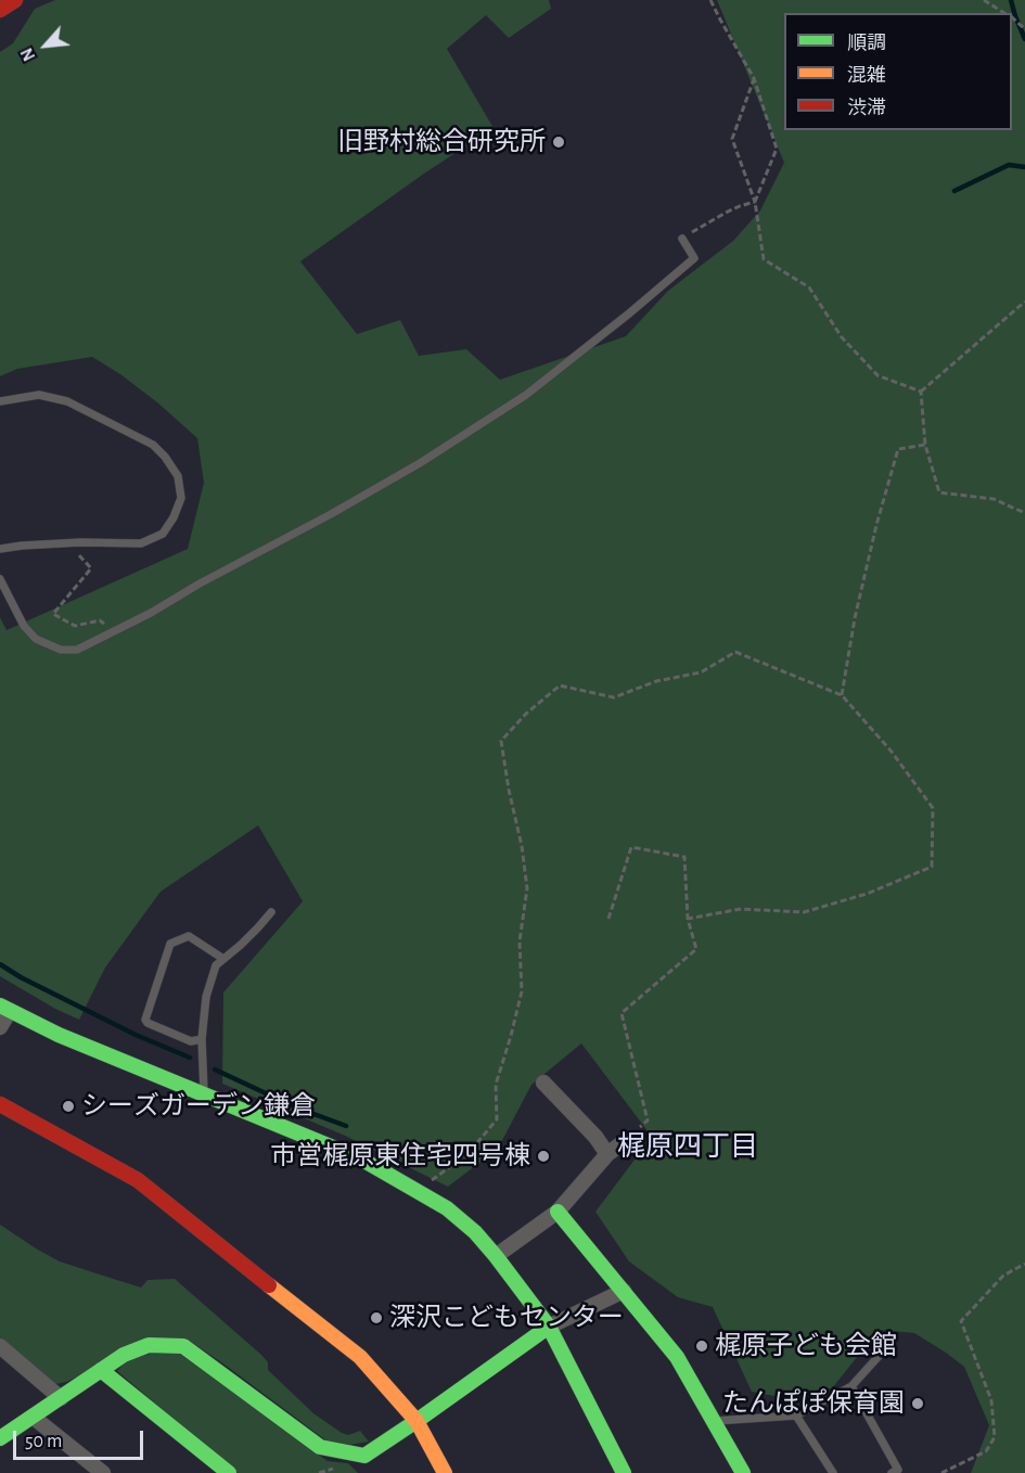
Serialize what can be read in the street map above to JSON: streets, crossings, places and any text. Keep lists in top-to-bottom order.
{
  "districts": ["梶原四丁目"],
  "places": [
    "旧野村総合研究所",
    "シーズガーデン鎌倉",
    "市営梶原東住宅四号棟",
    "深沢こどもセンター",
    "梶原子ども会館",
    "たんぽぽ保育園"
  ],
  "legend": ["順調", "混雑", "渋滞"],
  "scale_bar": "50 m",
  "north": "bottom left"
}
